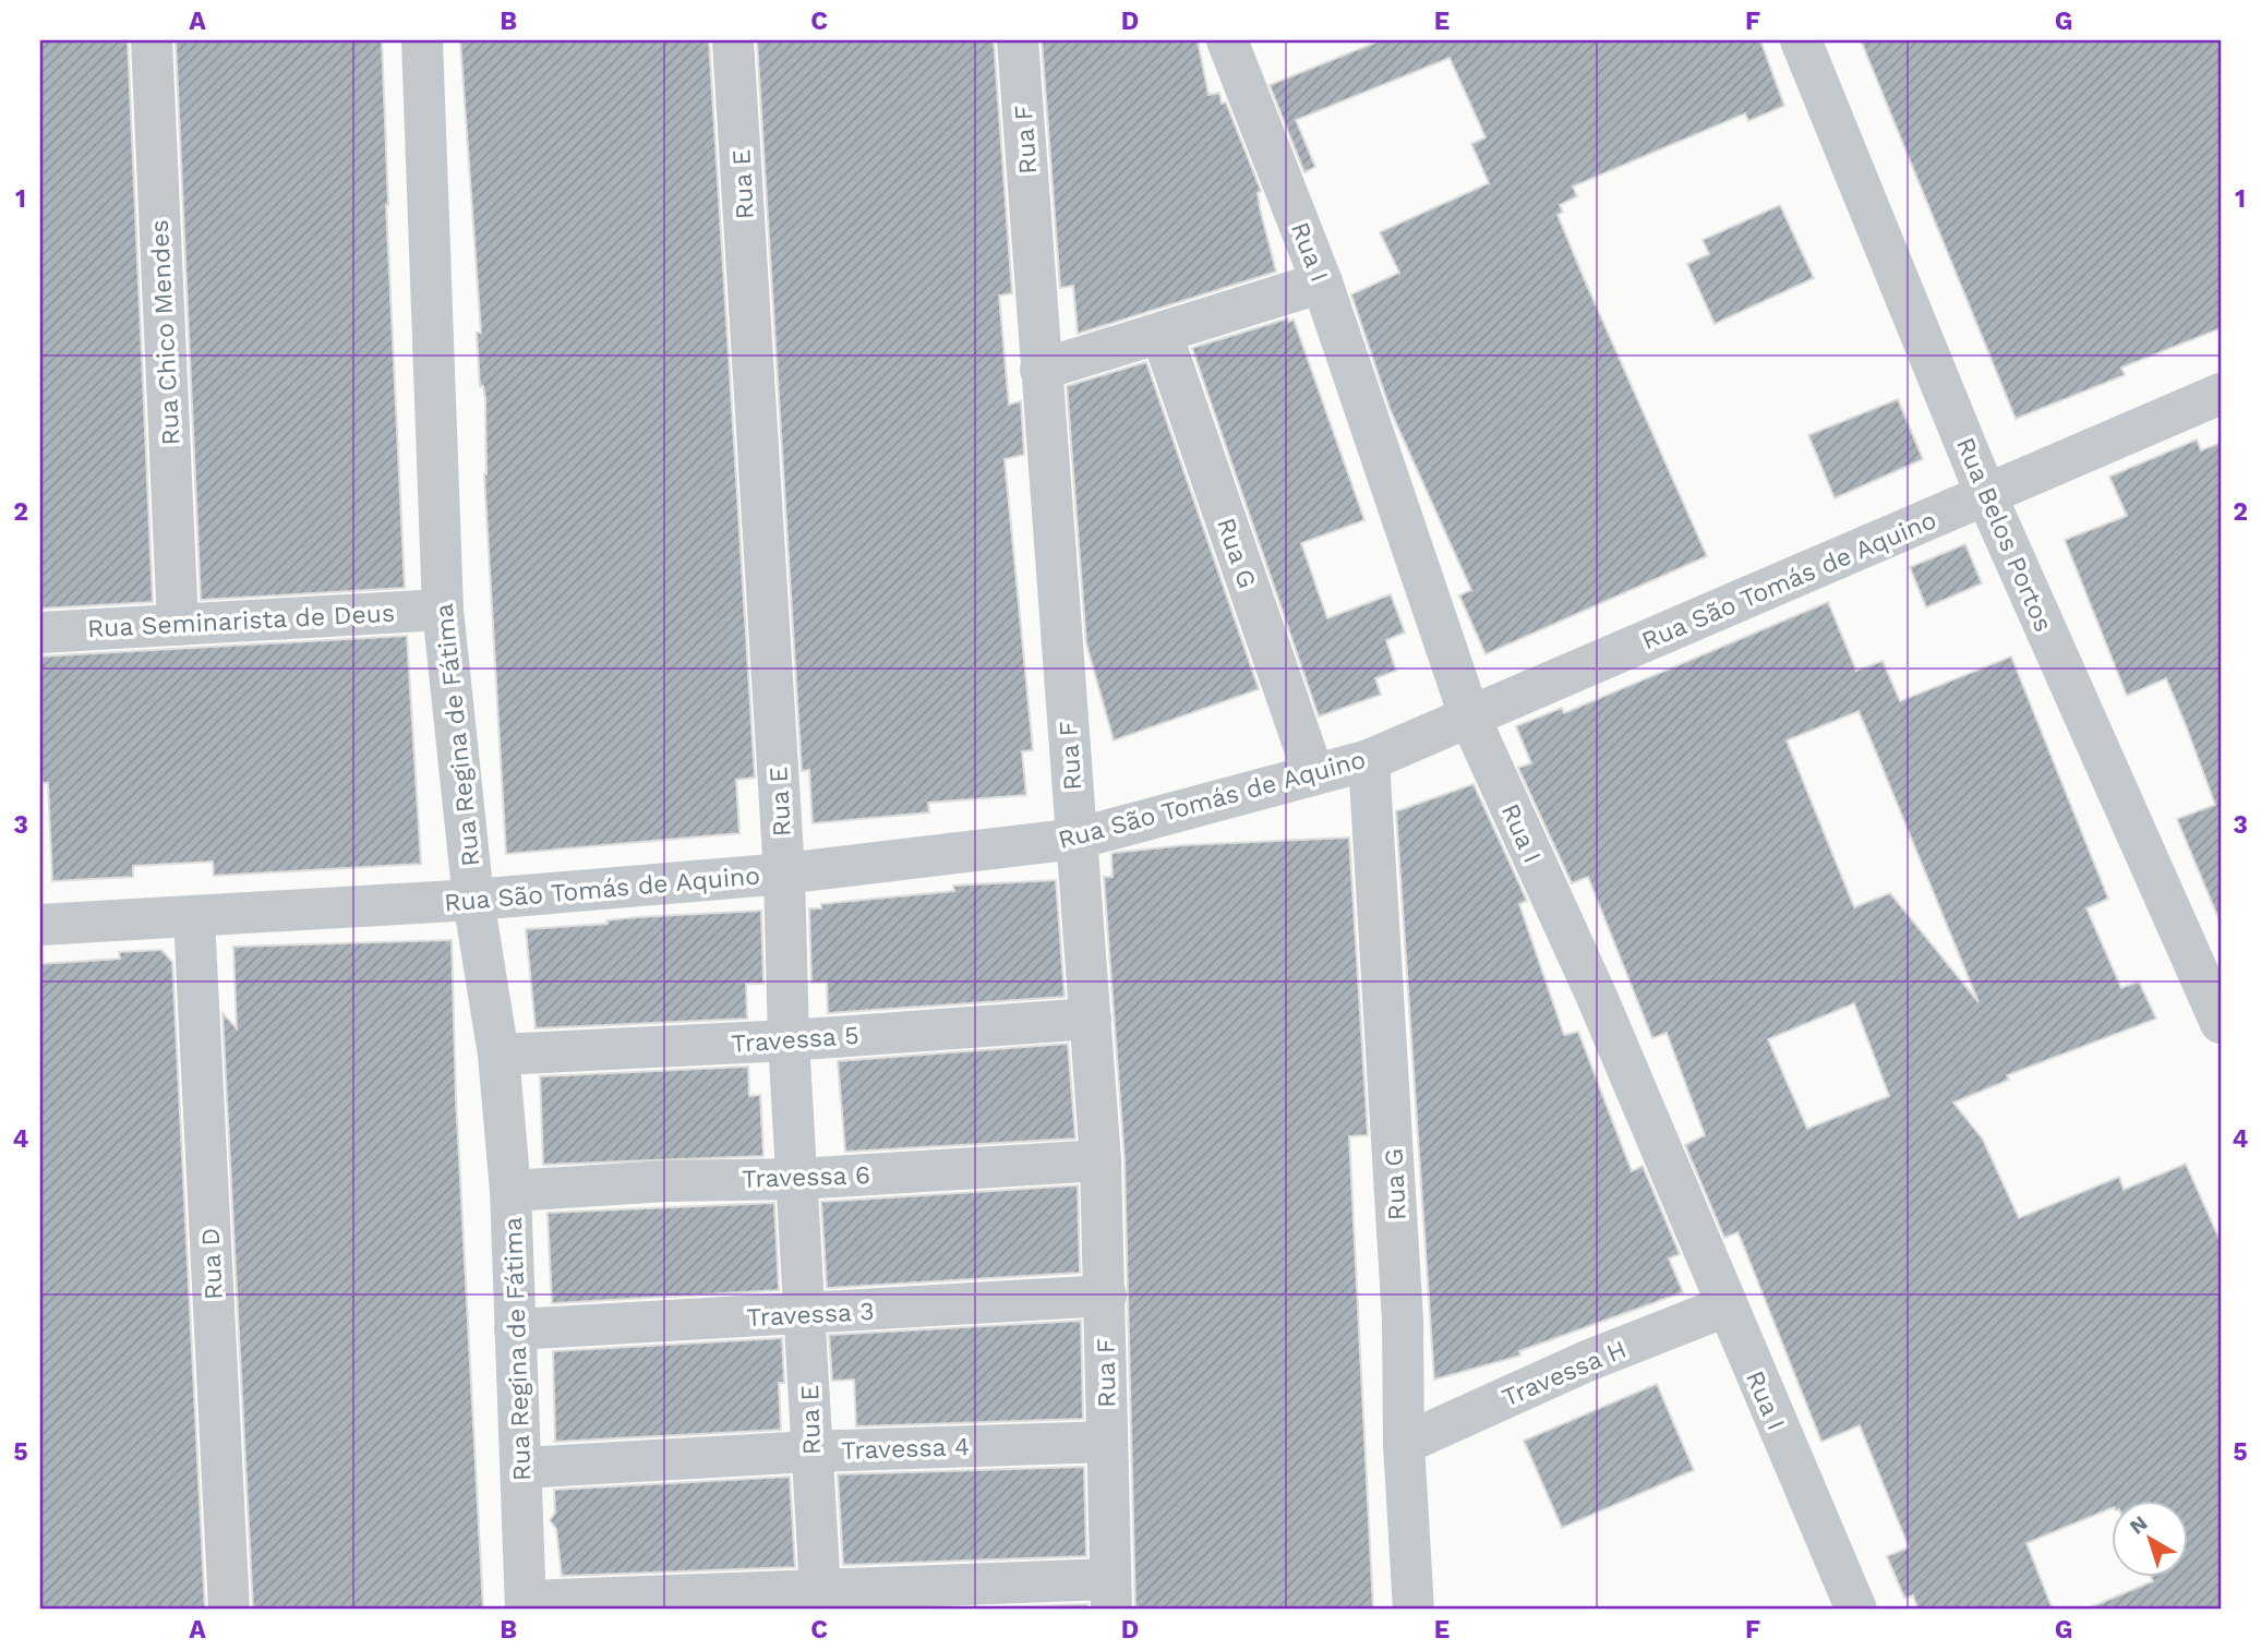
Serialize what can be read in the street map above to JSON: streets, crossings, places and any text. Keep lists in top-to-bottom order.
{
  "streets": {
    "street": [
      "Rua F",
      "Rua E",
      "Rua I",
      "Rua Chico Mendes",
      "Rua Belos Portos",
      "Rua G",
      "Rua São Tomás de Aquino",
      "Rua Seminarista de Deus",
      "Rua Regina de Fátima",
      "Travessa 5",
      "Travessa 6",
      "Rua D",
      "Travessa 3",
      "Travessa H",
      "Travessa 4"
    ]
  },
  "crossings": [
    ["Rua F", "Rua São Tomás de Aquino"],
    ["Rua F", "Travessa 5"],
    ["Rua F", "Travessa 6"],
    ["Rua F", "Travessa 3"],
    ["Rua F", "Travessa 4"],
    ["Rua E", "Rua São Tomás de Aquino"],
    ["Rua E", "Travessa 5"],
    ["Rua E", "Travessa 6"],
    ["Rua E", "Travessa 3"],
    ["Rua E", "Travessa 4"],
    ["Rua I", "Rua São Tomás de Aquino"],
    ["Rua I", "Travessa H"],
    ["Rua Chico Mendes", "Rua Seminarista de Deus"],
    ["Rua Belos Portos", "Rua São Tomás de Aquino"],
    ["Rua G", "Rua São Tomás de Aquino"],
    ["Rua G", "Travessa H"],
    ["Rua São Tomás de Aquino", "Rua Regina de Fátima"],
    ["Rua São Tomás de Aquino", "Rua D"],
    ["Rua Seminarista de Deus", "Rua Regina de Fátima"],
    ["Rua Regina de Fátima", "Travessa 5"],
    ["Rua Regina de Fátima", "Travessa 6"],
    ["Rua Regina de Fátima", "Travessa 3"],
    ["Rua Regina de Fátima", "Travessa 4"]
  ],
  "north": "top left",
  "grid": {
    "columns": [
      "A",
      "B",
      "C",
      "D",
      "E",
      "F",
      "G"
    ],
    "rows": [
      "1",
      "2",
      "3",
      "4",
      "5"
    ]
  }
}
